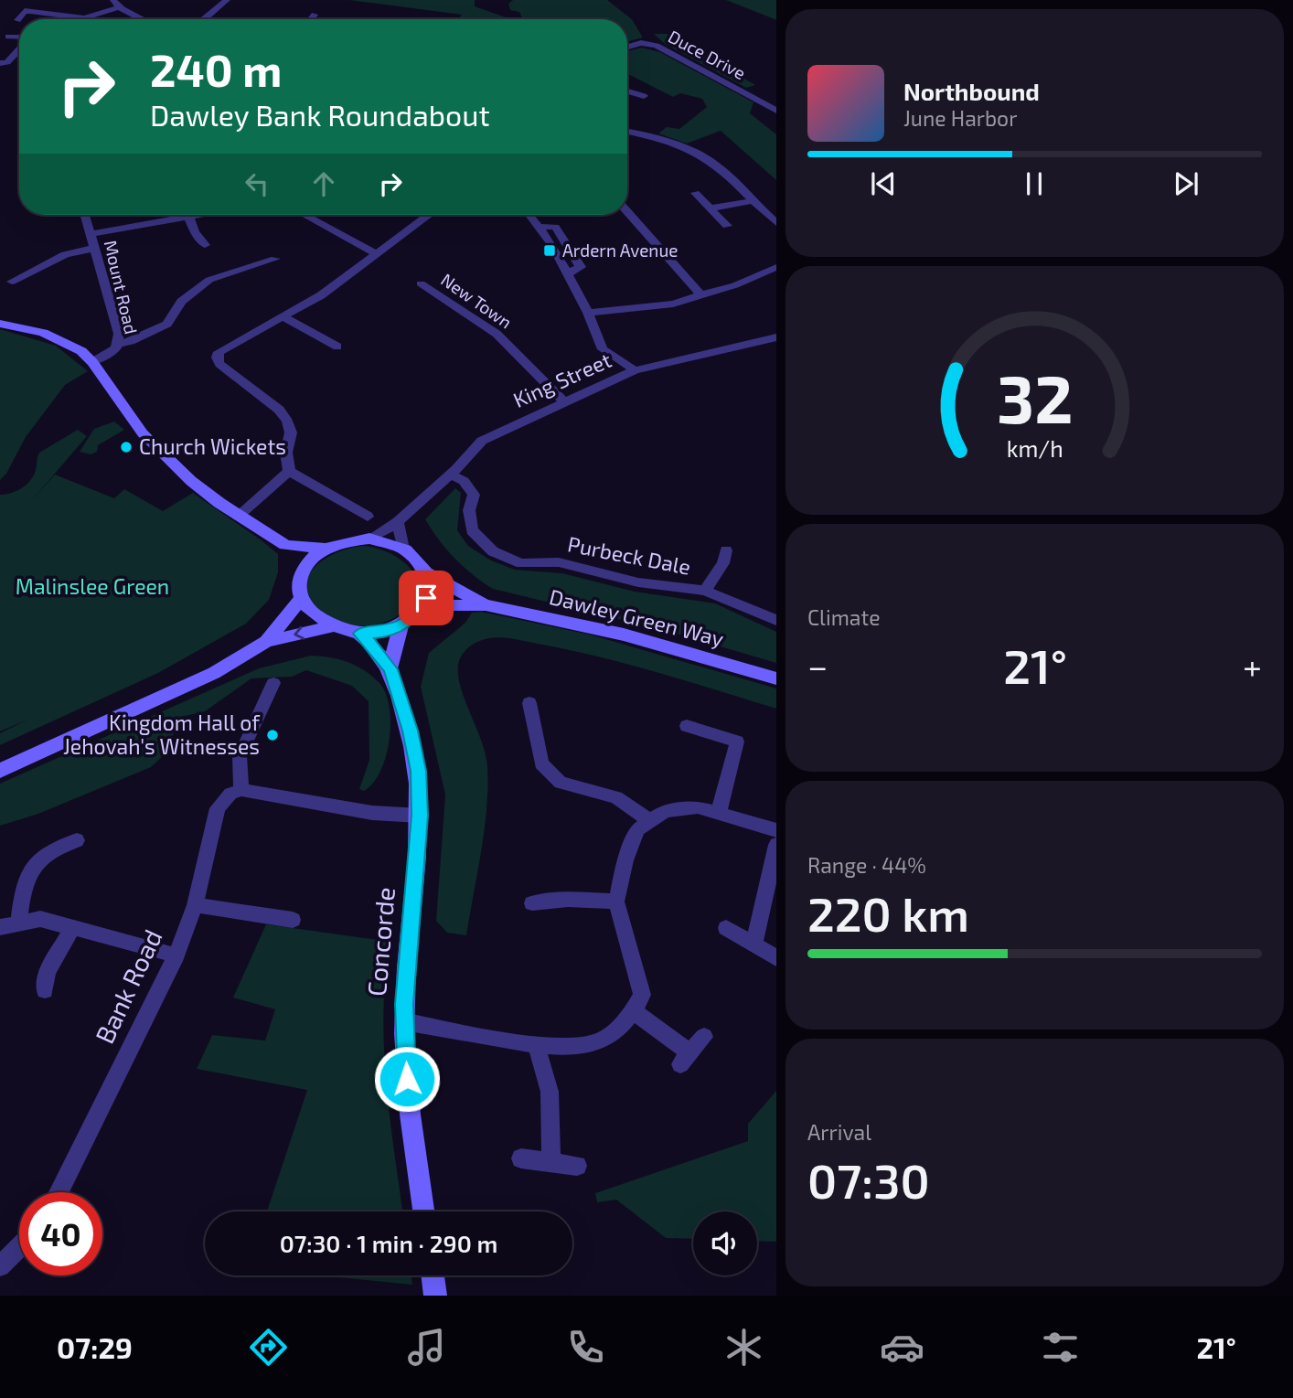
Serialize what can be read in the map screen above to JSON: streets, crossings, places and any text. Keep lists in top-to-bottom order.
{
  "streets": {
    "street": [
      "Duce Drive",
      "Mount Road",
      "New Town",
      "King Street",
      "Purbeck Dale",
      "Dawley Green Way",
      "Concorde",
      "Bank Road"
    ]
  },
  "crossings": [
    ["New Town", "King Street"],
    ["King Street", "Purbeck Dale"],
    ["King Street", "Dawley Green Way"],
    ["King Street", "Concorde"],
    ["Dawley Green Way", "Concorde"]
  ],
  "parks": ["Malinslee Green"],
  "places": {
    "transit": ["Ardern Avenue"],
    "other": ["Church Wickets", "Kingdom Hall of Jehovah's Witnesses"]
  },
  "page": {
    "turn": ["240 m", "Dawley Bank Roundabout"],
    "song": ["Northbound", "June Harbor"],
    "tile": [
      "Climate",
      ["Range · 44%", "220 km"],
      ["Arrival", "07:30"]
    ],
    "heat": ["−", "21°", "+"],
    "limit": "40",
    "trip": "07:30 · 1 min · 290 m",
    "tabs": ["07:29", "21°"],
    "gauge": ["32", "km/h"]
  }
}
